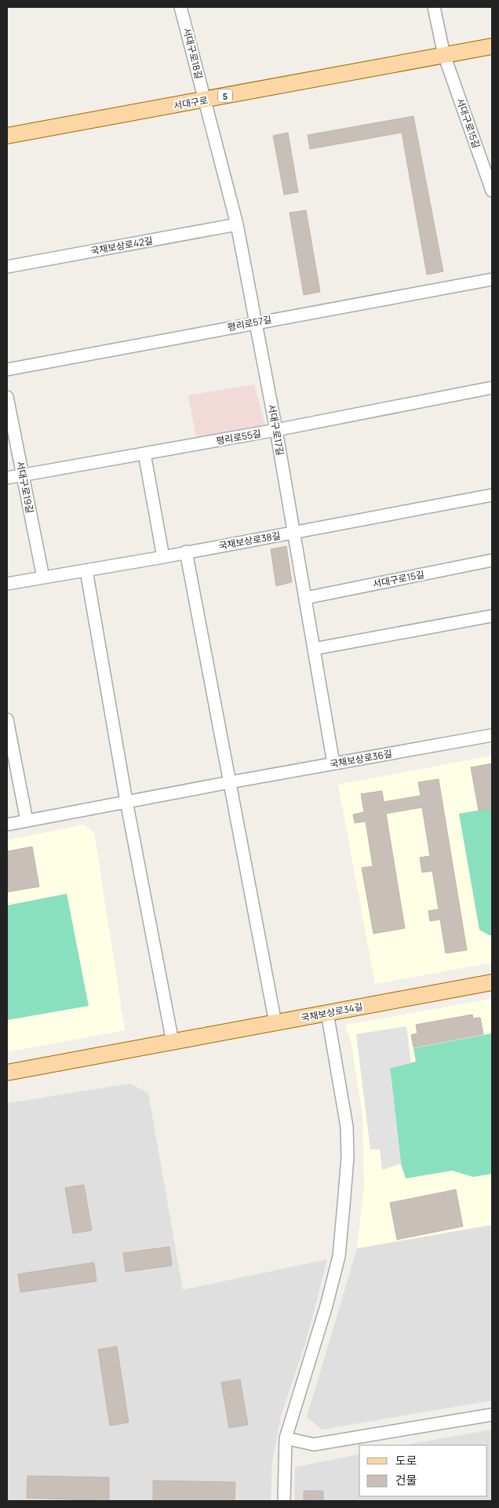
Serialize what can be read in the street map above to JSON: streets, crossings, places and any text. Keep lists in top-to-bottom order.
{
  "streets": {
    "main road": ["5", "서대구로", "국채보상로34길"],
    "street": [
      "서대구로18길",
      "서대구로15길",
      "국채보상로42길",
      "평리로57길",
      "서대구로17길",
      "평리로55길",
      "서대구로19길",
      "국채보상로38길",
      "국채보상로36길"
    ]
  },
  "crossings": [
    ["서대구로18길", "서대구로"],
    ["서대구로18길", "서대구로17길"],
    ["서대구로", "서대구로15길"],
    ["서대구로", "서대구로17길"],
    ["서대구로15길", "서대구로17길"],
    ["국채보상로42길", "서대구로17길"],
    ["평리로57길", "서대구로17길"],
    ["서대구로17길", "평리로55길"],
    ["서대구로17길", "국채보상로38길"],
    ["서대구로17길", "국채보상로36길"],
    ["평리로55길", "서대구로19길"],
    ["서대구로19길", "국채보상로38길"]
  ],
  "legend": ["도로", "건물"]
}
